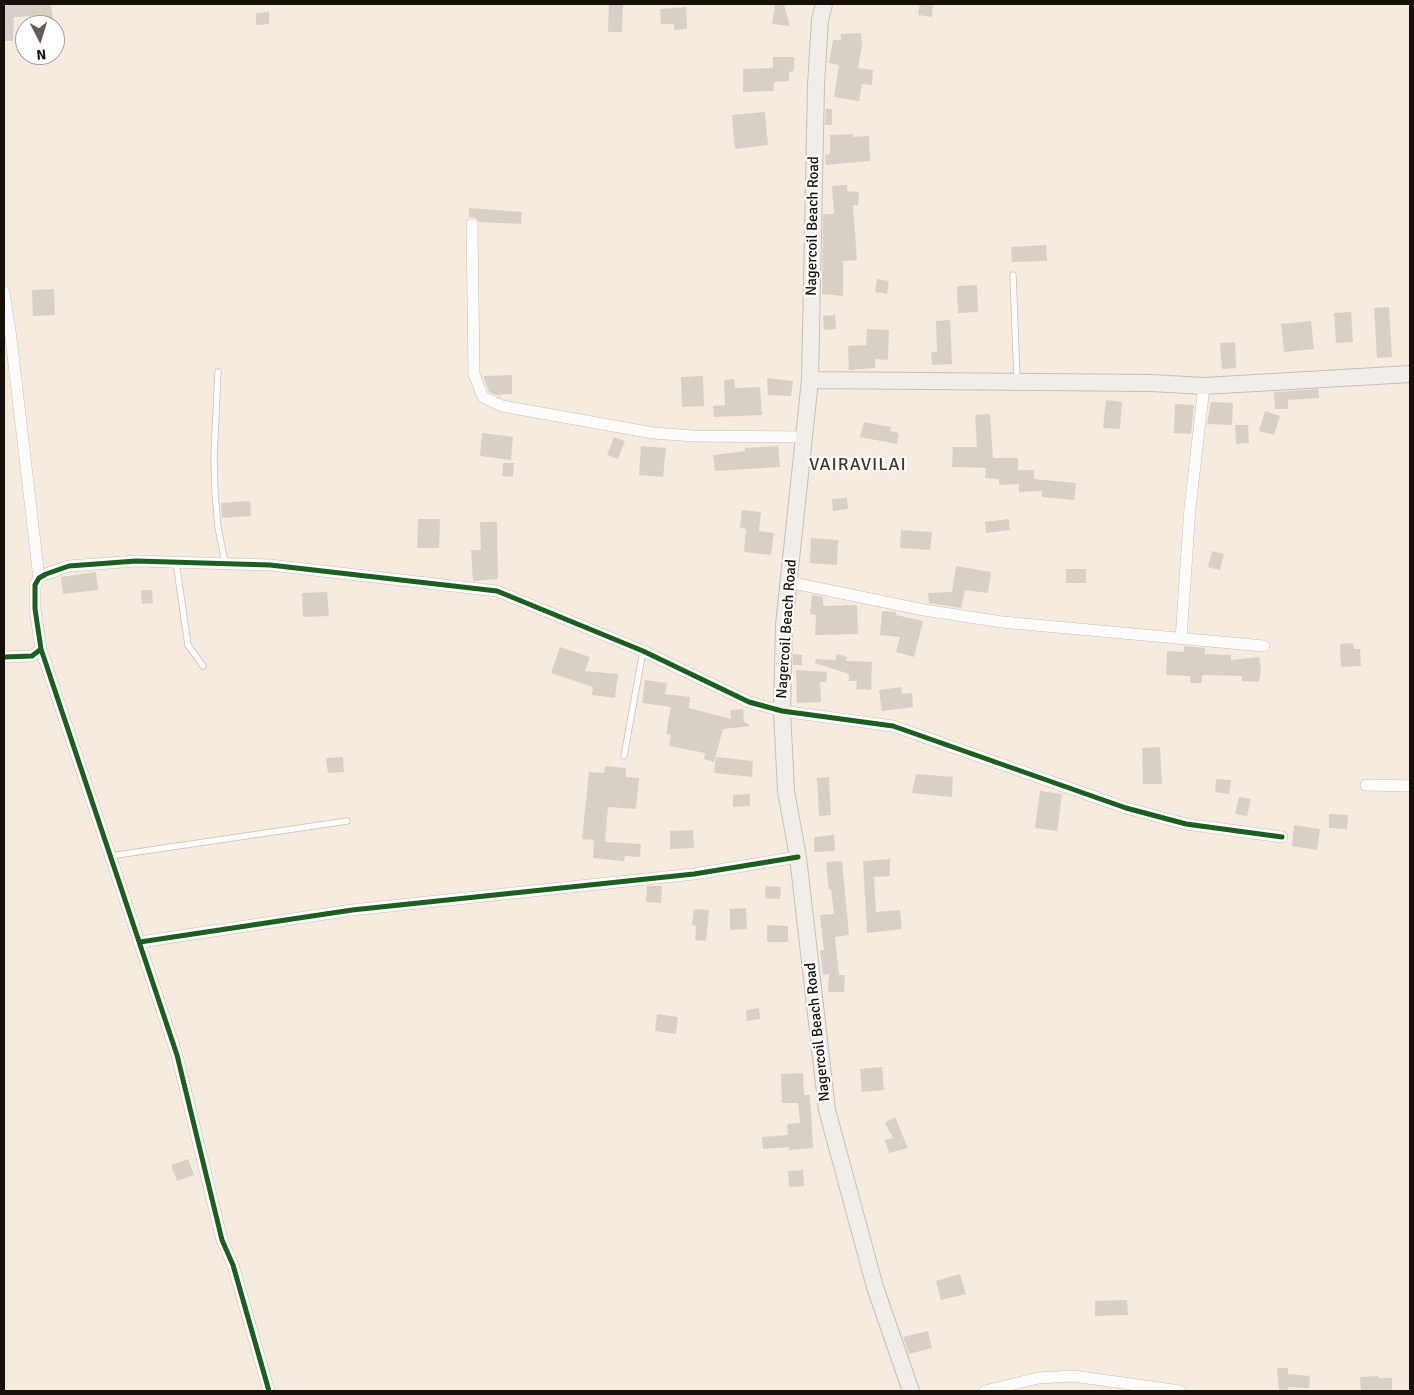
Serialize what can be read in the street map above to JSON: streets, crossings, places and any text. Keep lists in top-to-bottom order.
{
  "streets": {
    "main road": ["Nagercoil Beach Road"]
  },
  "districts": ["VAIRAVILAI"],
  "north": "bottom"
}
